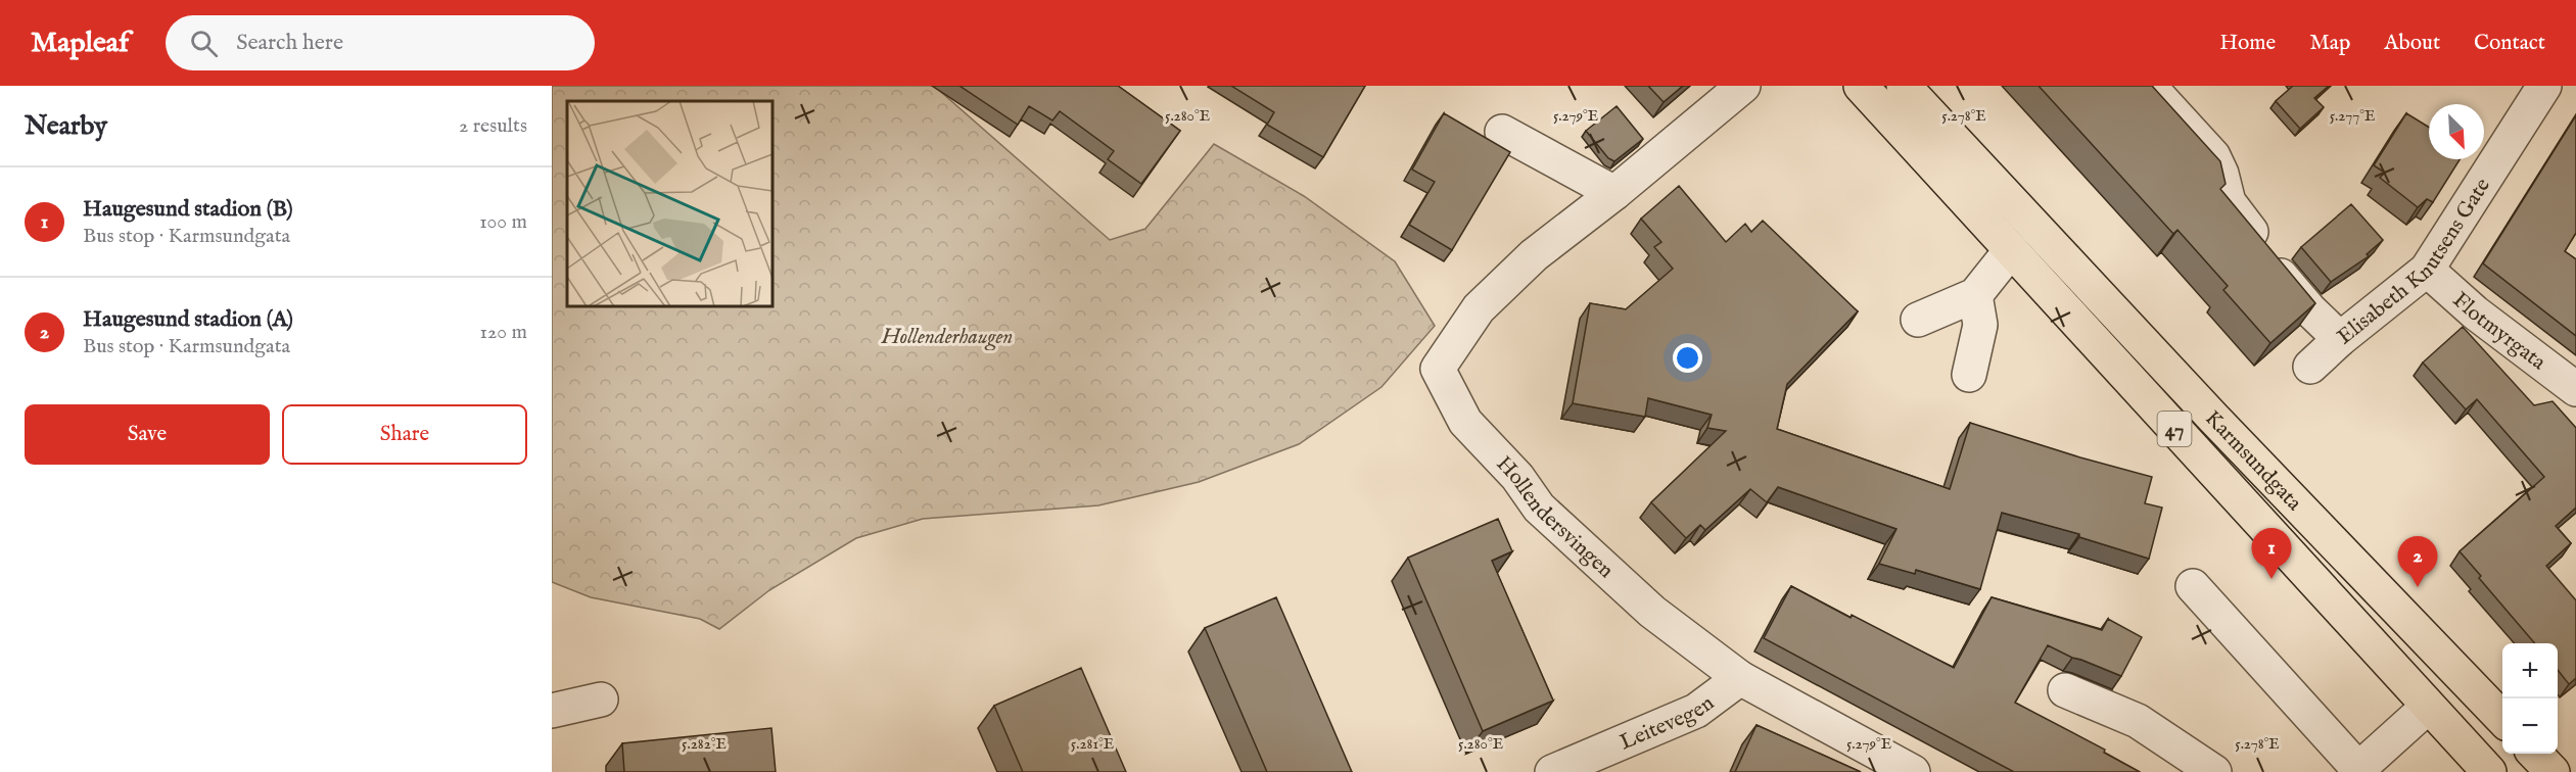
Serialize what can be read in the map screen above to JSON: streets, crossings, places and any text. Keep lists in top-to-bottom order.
{
  "streets": {
    "main road": ["47", "Karmsundgata"],
    "street": [
      "Elisabeth Knutsens Gate",
      "Flotmyrgata",
      "Hollendersvingen",
      "Leitevegen"
    ]
  },
  "crossings": [
    ["Elisabeth Knutsens Gate", "Flotmyrgata"],
    ["Hollendersvingen", "Leitevegen"]
  ],
  "parks": ["Hollenderhaugen"],
  "north": "bottom right",
  "page": {
    "header": "Mapleaf",
    "search": "Search here",
    "nav": [
      "Home",
      "Map",
      "About",
      "Contact"
    ],
    "heading": ["Nearby", "2 results"],
    "list": [
      {
        "mark": "1",
        "name": "Haugesund stadion (B)",
        "note": "Bus stop · Karmsundgata",
        "value": "100 m"
      },
      {
        "mark": "2",
        "name": "Haugesund stadion (A)",
        "note": "Bus stop · Karmsundgata",
        "value": "120 m"
      }
    ],
    "buttons": ["Save", "Share"],
    "pins": ["1", "2"],
    "map_buttons": ["+", "−"]
  },
  "coordinates": [
    "5.280°E",
    "5.279°E",
    "5.278°E",
    "5.277°E",
    "5.282°E",
    "5.281°E"
  ]
}
